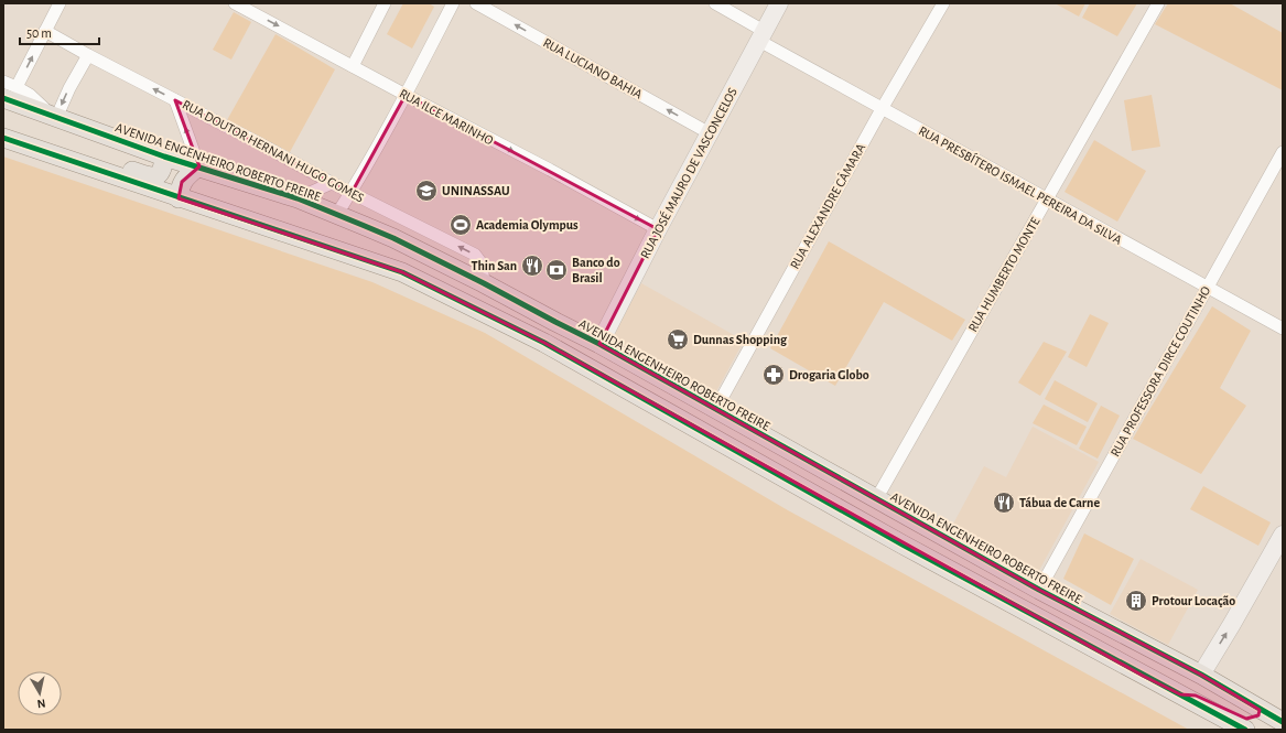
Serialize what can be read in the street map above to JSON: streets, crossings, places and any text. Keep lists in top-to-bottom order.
{
  "streets": {
    "main road": ["AVENIDA ENGENHEIRO ROBERTO FREIRE"],
    "street": [
      "RUA LUCIANO BAHIA",
      "RUA ILCE MARINHO",
      "RUA DOUTOR HERNANI HUGO GOMES",
      "RUA JOSÉ MAURO DE VASCONCELOS",
      "RUA PRESBÍTERO ISMAEL PEREIRA DA SILVA",
      "RUA ALEXANDRE CÂMARA",
      "RUA HUMBERTO MONTE",
      "RUA PROFESSORA DIRCE COUTINHO"
    ]
  },
  "crossings": [
    ["RUA LUCIANO BAHIA", "RUA JOSÉ MAURO DE VASCONCELOS"],
    ["RUA ILCE MARINHO", "RUA JOSÉ MAURO DE VASCONCELOS"],
    ["RUA DOUTOR HERNANI HUGO GOMES", "AVENIDA ENGENHEIRO ROBERTO FREIRE"],
    ["AVENIDA ENGENHEIRO ROBERTO FREIRE", "RUA JOSÉ MAURO DE VASCONCELOS"],
    ["AVENIDA ENGENHEIRO ROBERTO FREIRE", "RUA ALEXANDRE CÂMARA"],
    ["AVENIDA ENGENHEIRO ROBERTO FREIRE", "RUA HUMBERTO MONTE"],
    ["AVENIDA ENGENHEIRO ROBERTO FREIRE", "RUA PROFESSORA DIRCE COUTINHO"],
    ["RUA JOSÉ MAURO DE VASCONCELOS", "RUA PRESBÍTERO ISMAEL PEREIRA DA SILVA"],
    ["RUA PRESBÍTERO ISMAEL PEREIRA DA SILVA", "RUA ALEXANDRE CÂMARA"],
    ["RUA PRESBÍTERO ISMAEL PEREIRA DA SILVA", "RUA HUMBERTO MONTE"],
    ["RUA PRESBÍTERO ISMAEL PEREIRA DA SILVA", "RUA PROFESSORA DIRCE COUTINHO"]
  ],
  "one_way": ["RUA LUCIANO BAHIA", "RUA ILCE MARINHO", "RUA DOUTOR HERNANI HUGO GOMES"],
  "places": {
    "school or university": ["UNINASSAU"],
    "sports": ["Academia Olympus"],
    "restaurant": ["Thin San", "Tábua de Carne"],
    "bank": ["Banco do Brasil"],
    "supermarket": ["Dunnas Shopping"],
    "pharmacy": ["Drogaria Globo"],
    "building": ["Protour Locação"]
  },
  "scale_bar": "50 m",
  "north": "bottom"
}
